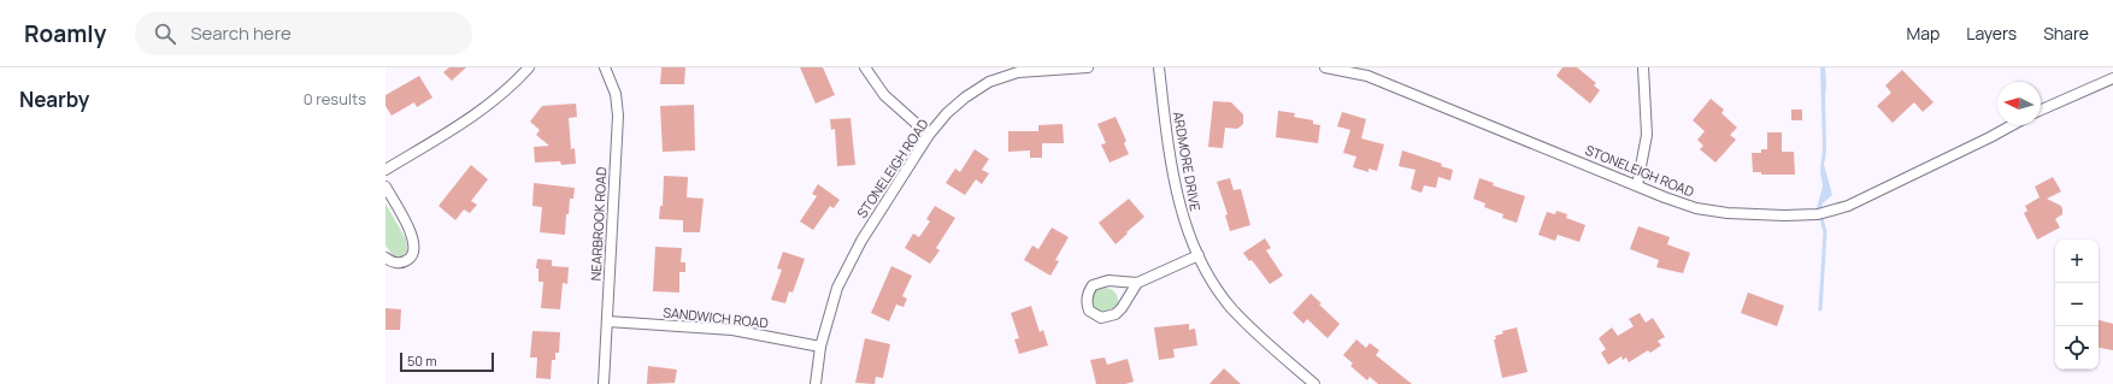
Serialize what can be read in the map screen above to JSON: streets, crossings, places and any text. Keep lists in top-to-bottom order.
{
  "streets": {
    "street": [
      "ARDMORE DRIVE",
      "STONELEIGH ROAD",
      "NEARBROOK ROAD",
      "SANDWICH ROAD"
    ]
  },
  "crossings": [
    ["STONELEIGH ROAD", "SANDWICH ROAD"],
    ["NEARBROOK ROAD", "SANDWICH ROAD"]
  ],
  "scale_bar": "50 m",
  "north": "left",
  "page": {
    "header": "Roamly",
    "search": "Search here",
    "nav": ["Map", "Layers", "Share"],
    "heading": ["Nearby", "0 results"],
    "map_buttons": ["+", "−"],
    "scale": "50 m"
  }
}
